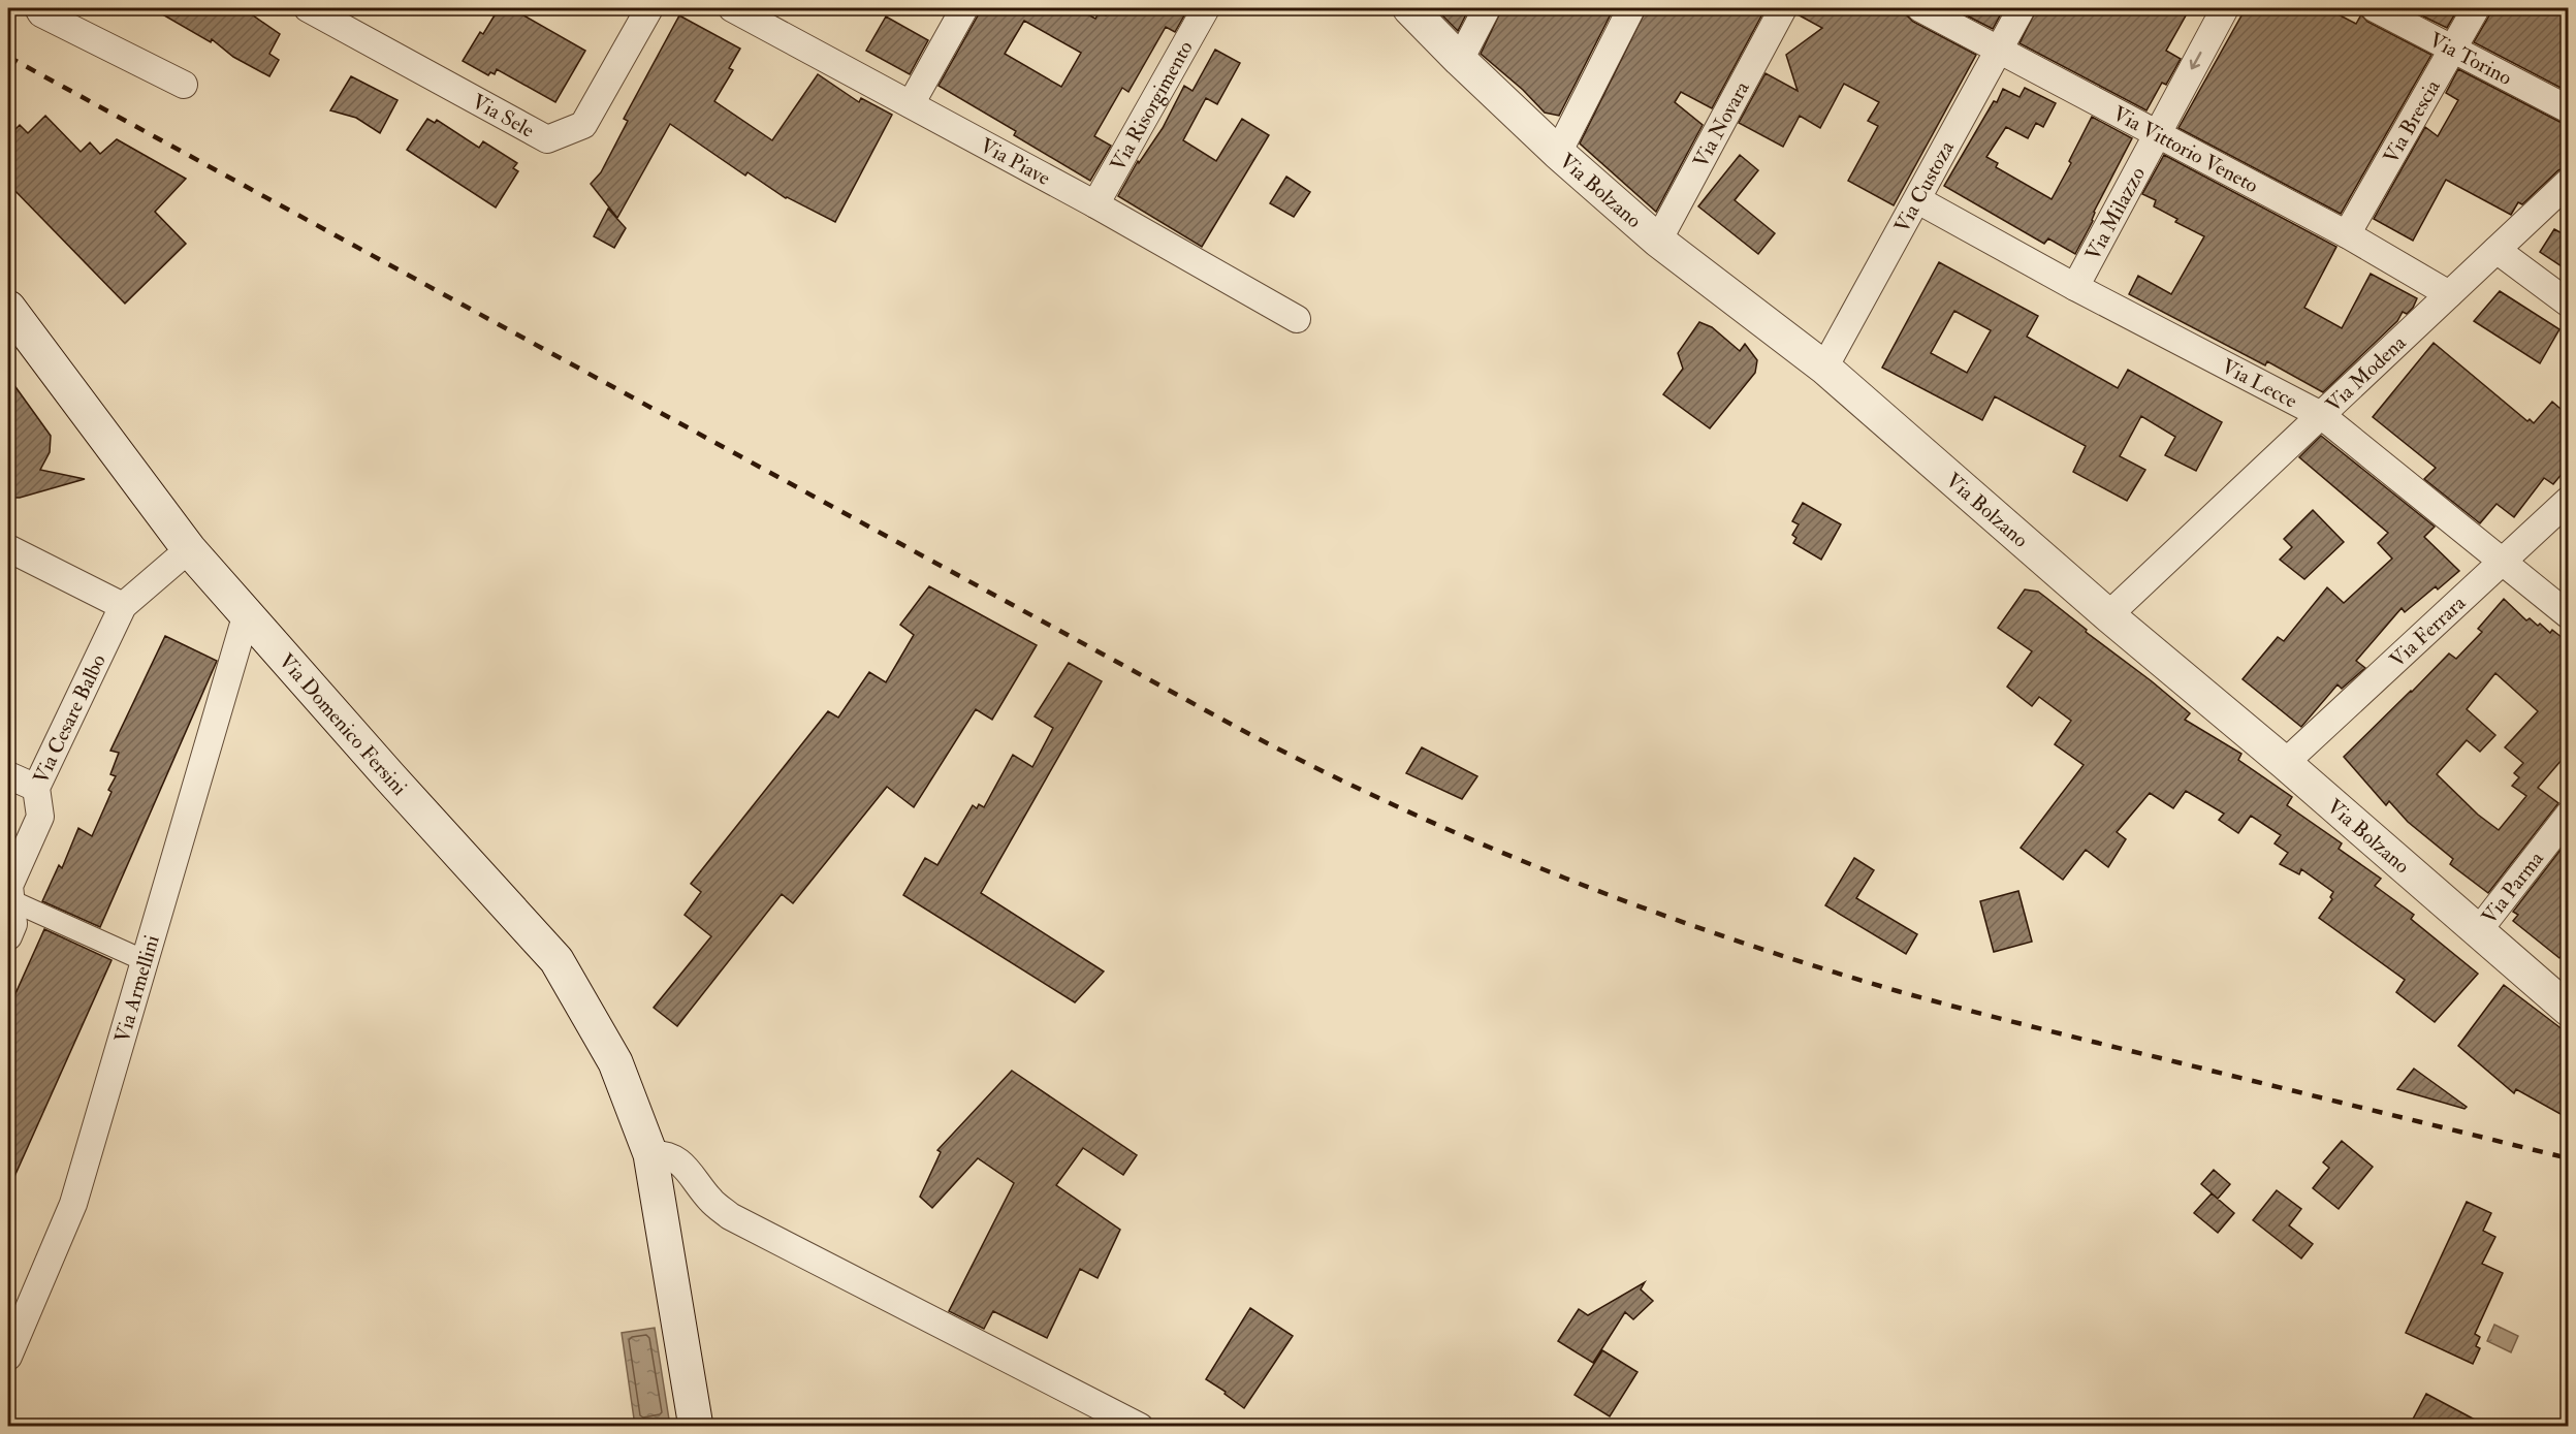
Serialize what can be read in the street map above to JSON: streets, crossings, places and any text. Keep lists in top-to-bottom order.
{
  "streets": {
    "main road": ["Via Domenico Fersini"],
    "street": [
      "Via Torino",
      "Via Risorgimento",
      "Via Sele",
      "Via Brescia",
      "Via Novara",
      "Via Vittorio Veneto",
      "Via Piave",
      "Via Custoza",
      "Via Bolzano",
      "Via Milazzo",
      "Via Modena",
      "Via Lecce",
      "Via Ferrara",
      "Via Cesare Balbo",
      "Via Parma",
      "Via Armellini"
    ]
  },
  "crossings": [
    ["Via Torino", "Via Brescia"],
    ["Via Risorgimento", "Via Piave"],
    ["Via Brescia", "Via Vittorio Veneto"],
    ["Via Novara", "Via Bolzano"],
    ["Via Vittorio Veneto", "Via Custoza"],
    ["Via Vittorio Veneto", "Via Milazzo"],
    ["Via Vittorio Veneto", "Via Modena"],
    ["Via Custoza", "Via Bolzano"],
    ["Via Custoza", "Via Lecce"],
    ["Via Bolzano", "Via Modena"],
    ["Via Bolzano", "Via Ferrara"],
    ["Via Bolzano", "Via Parma"],
    ["Via Milazzo", "Via Lecce"],
    ["Via Modena", "Via Lecce"],
    ["Via Lecce", "Via Ferrara"],
    ["Via Domenico Fersini", "Via Armellini"]
  ],
  "one_way": ["Via Milazzo"]
}
